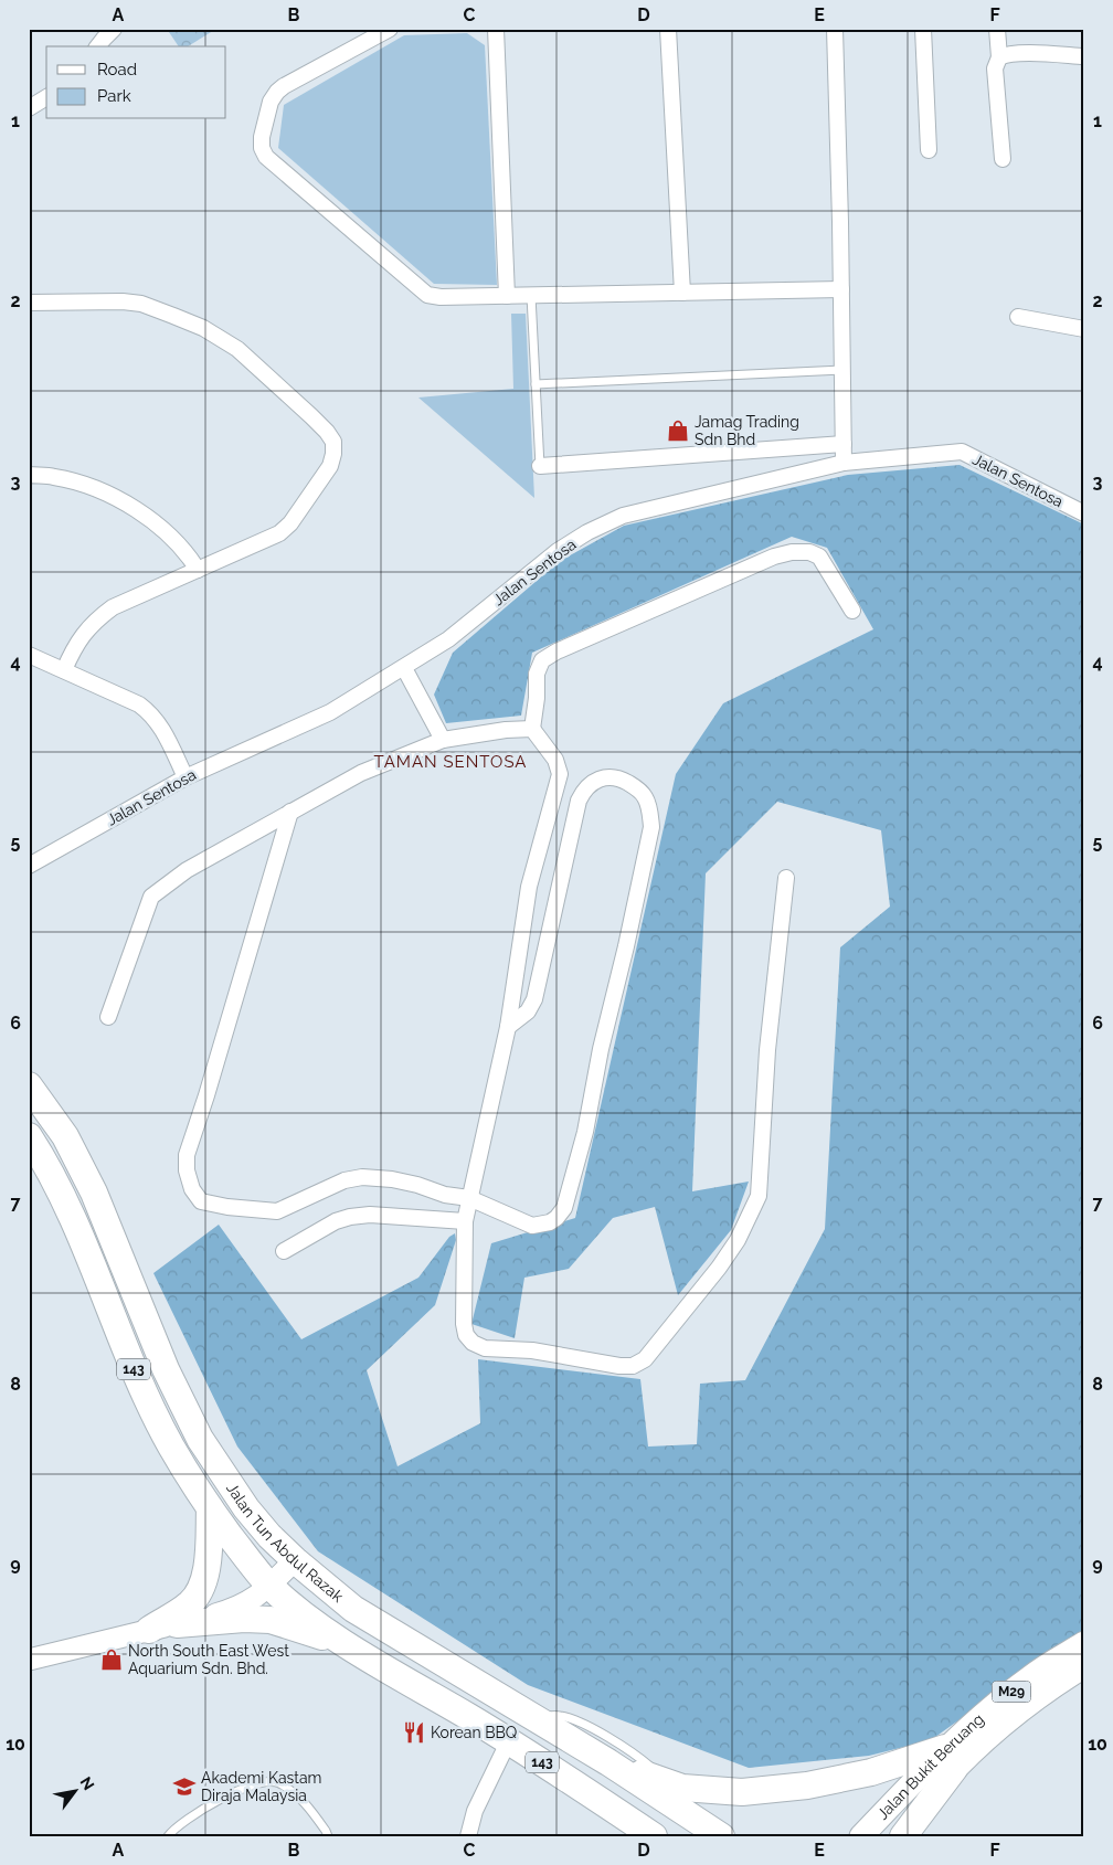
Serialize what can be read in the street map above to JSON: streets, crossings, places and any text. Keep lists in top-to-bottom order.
{
  "streets": {
    "highway": ["143", "Jalan Tun Abdul Razak"],
    "main road": ["M29", "Jalan Bukit Beruang"],
    "street": ["Jalan Sentosa"]
  },
  "districts": ["TAMAN SENTOSA"],
  "places": {
    "shop": ["Jamag Trading Sdn Bhd", "North South East West Aquarium Sdn. Bhd."],
    "restaurant": ["Korean BBQ"],
    "school or university": ["Akademi Kastam Diraja Malaysia"]
  },
  "legend": ["Road", "Park"],
  "north": "top right",
  "grid": {
    "columns": [
      "A",
      "B",
      "C",
      "D",
      "E",
      "F"
    ],
    "rows": [
      "1",
      "2",
      "3",
      "4",
      "5",
      "6",
      "7",
      "8",
      "9",
      "10"
    ]
  }
}
